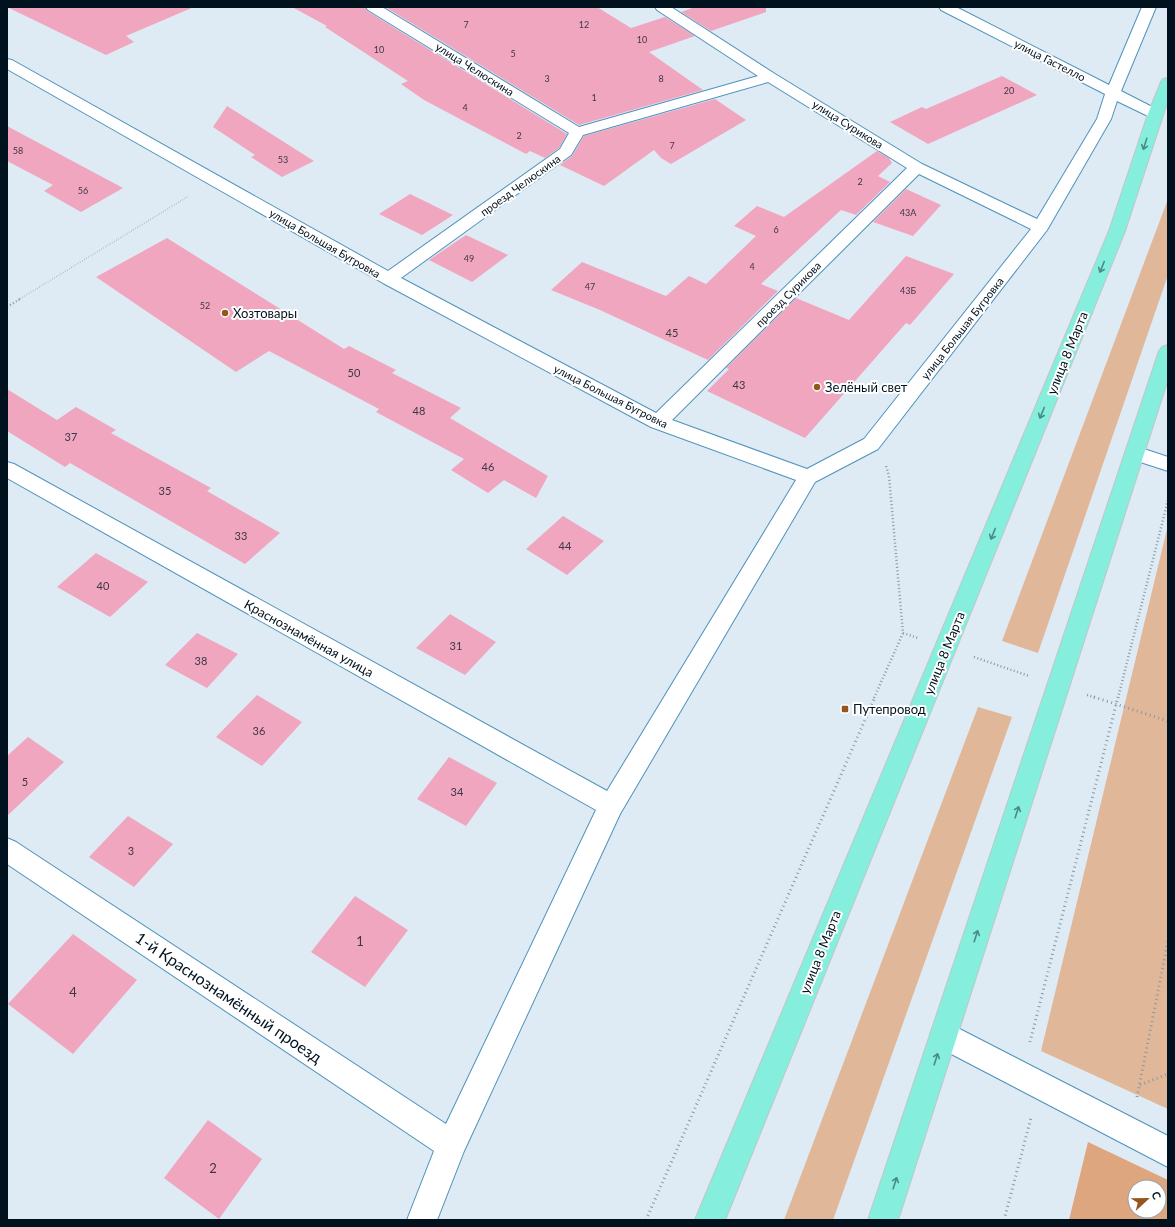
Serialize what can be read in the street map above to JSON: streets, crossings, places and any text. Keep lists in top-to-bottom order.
{
  "streets": {
    "main road": ["улица 8 Марта"],
    "street": [
      "улица Гастелло",
      "улица Челюскина",
      "улица Сурикова",
      "проезд Челюскина",
      "улица Большая Бугровка",
      "проезд Сурикова",
      "Краснознамённая улица",
      "1-й Краснознамённый проезд"
    ]
  },
  "crossings": [
    ["улица Гастелло", "улица Большая Бугровка"],
    ["улица Гастелло", "улица 8 Марта"],
    ["улица Челюскина", "проезд Челюскина"],
    ["улица Сурикова", "улица Большая Бугровка"],
    ["улица Сурикова", "проезд Сурикова"],
    ["проезд Челюскина", "улица Большая Бугровка"],
    ["улица Большая Бугровка", "проезд Сурикова"]
  ],
  "places": {
    "other": ["Хозтовары", "Зелёный свет"],
    "transit": ["Путепровод"]
  },
  "house_numbers": [
    "7",
    "12",
    "10",
    "10",
    "5",
    "3",
    "8",
    "20",
    "1",
    "4",
    "2",
    "7",
    "58",
    "53",
    "2",
    "56",
    "43А",
    "6",
    "49",
    "4",
    "47",
    "43Б",
    "52",
    "45",
    "50",
    "43",
    "48",
    "37",
    "46",
    "35",
    "33",
    "44",
    "40",
    "31",
    "38",
    "36",
    "5",
    "34",
    "3",
    "1",
    "4",
    "2"
  ],
  "north": "right"
}
